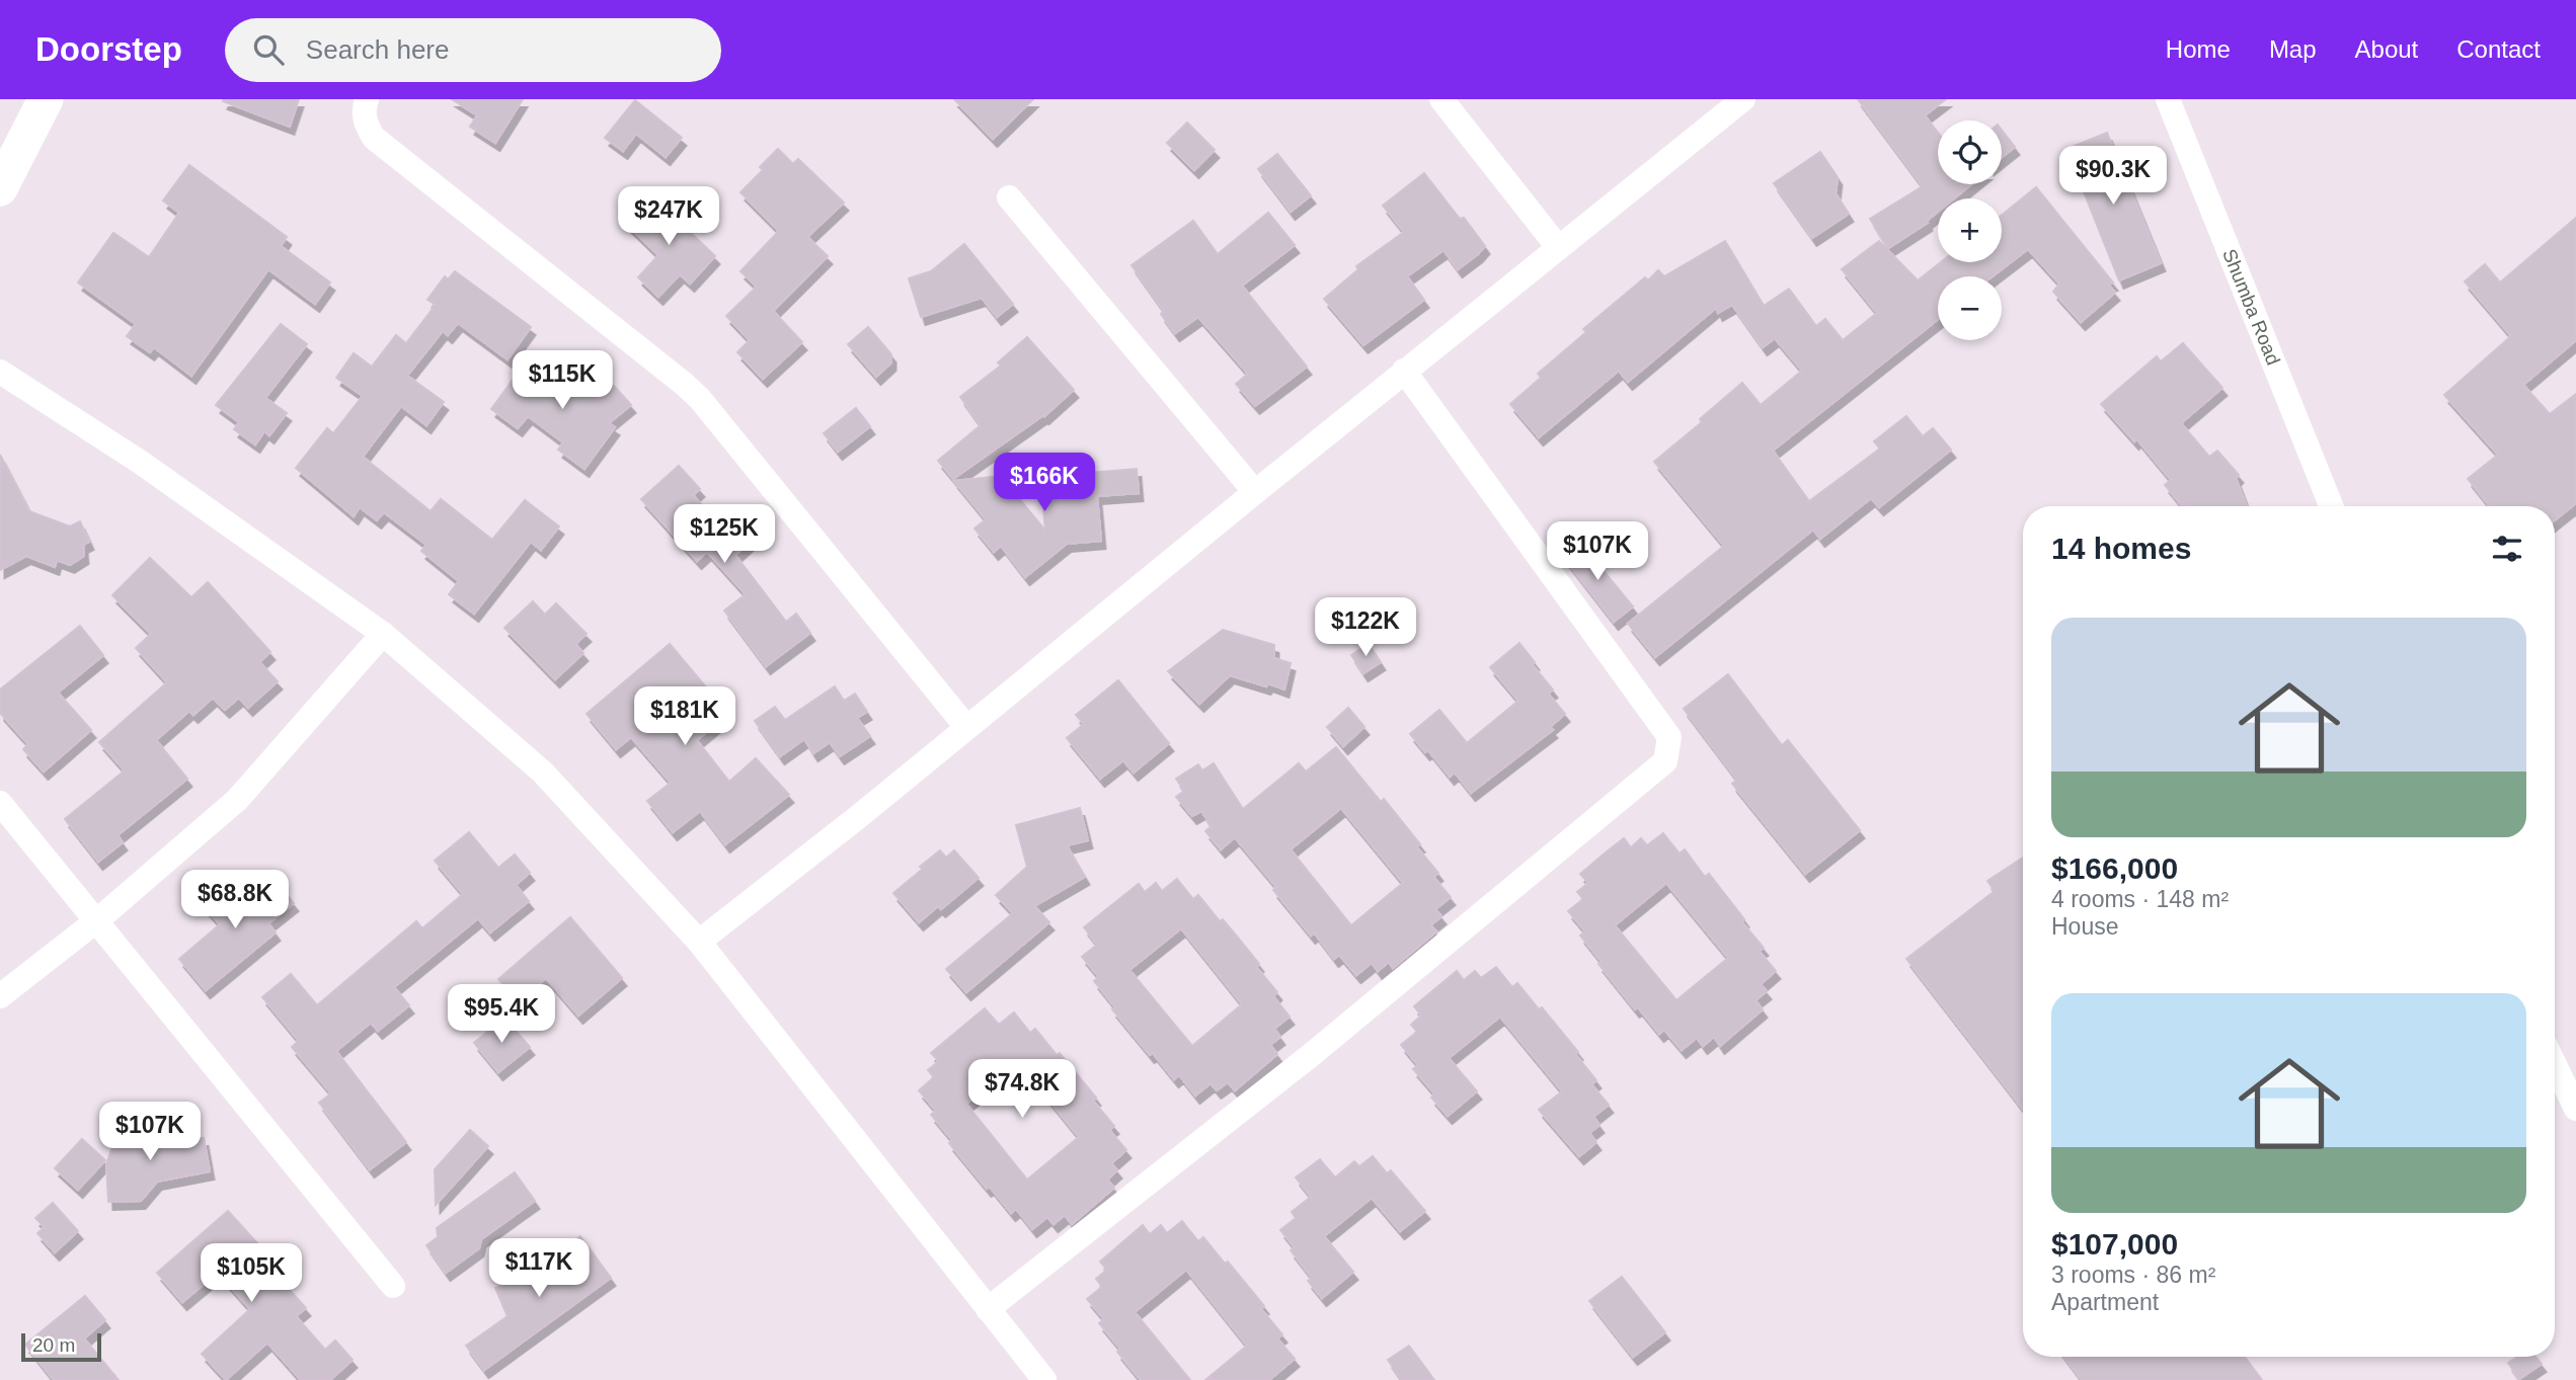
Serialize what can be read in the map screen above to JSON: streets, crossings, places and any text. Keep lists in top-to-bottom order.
{
  "streets": {
    "street": ["Shumba Road"]
  },
  "scale_bar": "20 m",
  "page": {
    "header": "Doorstep",
    "search": "Search here",
    "nav": [
      "Home",
      "Map",
      "About",
      "Contact"
    ],
    "map_buttons": ["+", "−"],
    "price": [
      "$90.3K",
      "$247K",
      "$115K",
      "$166K",
      "$125K",
      "$107K",
      "$122K",
      "$181K",
      "$68.8K",
      "$95.4K",
      "$74.8K",
      "$107K",
      "$117K",
      "$105K"
    ],
    "heading": "14 homes",
    "list": [
      {
        "name": "$166,000",
        "note": "4 rooms · 148 m² · House"
      },
      {
        "name": "$107,000",
        "note": "3 rooms · 86 m² · Apartment"
      }
    ],
    "scale": "20 m"
  }
}
